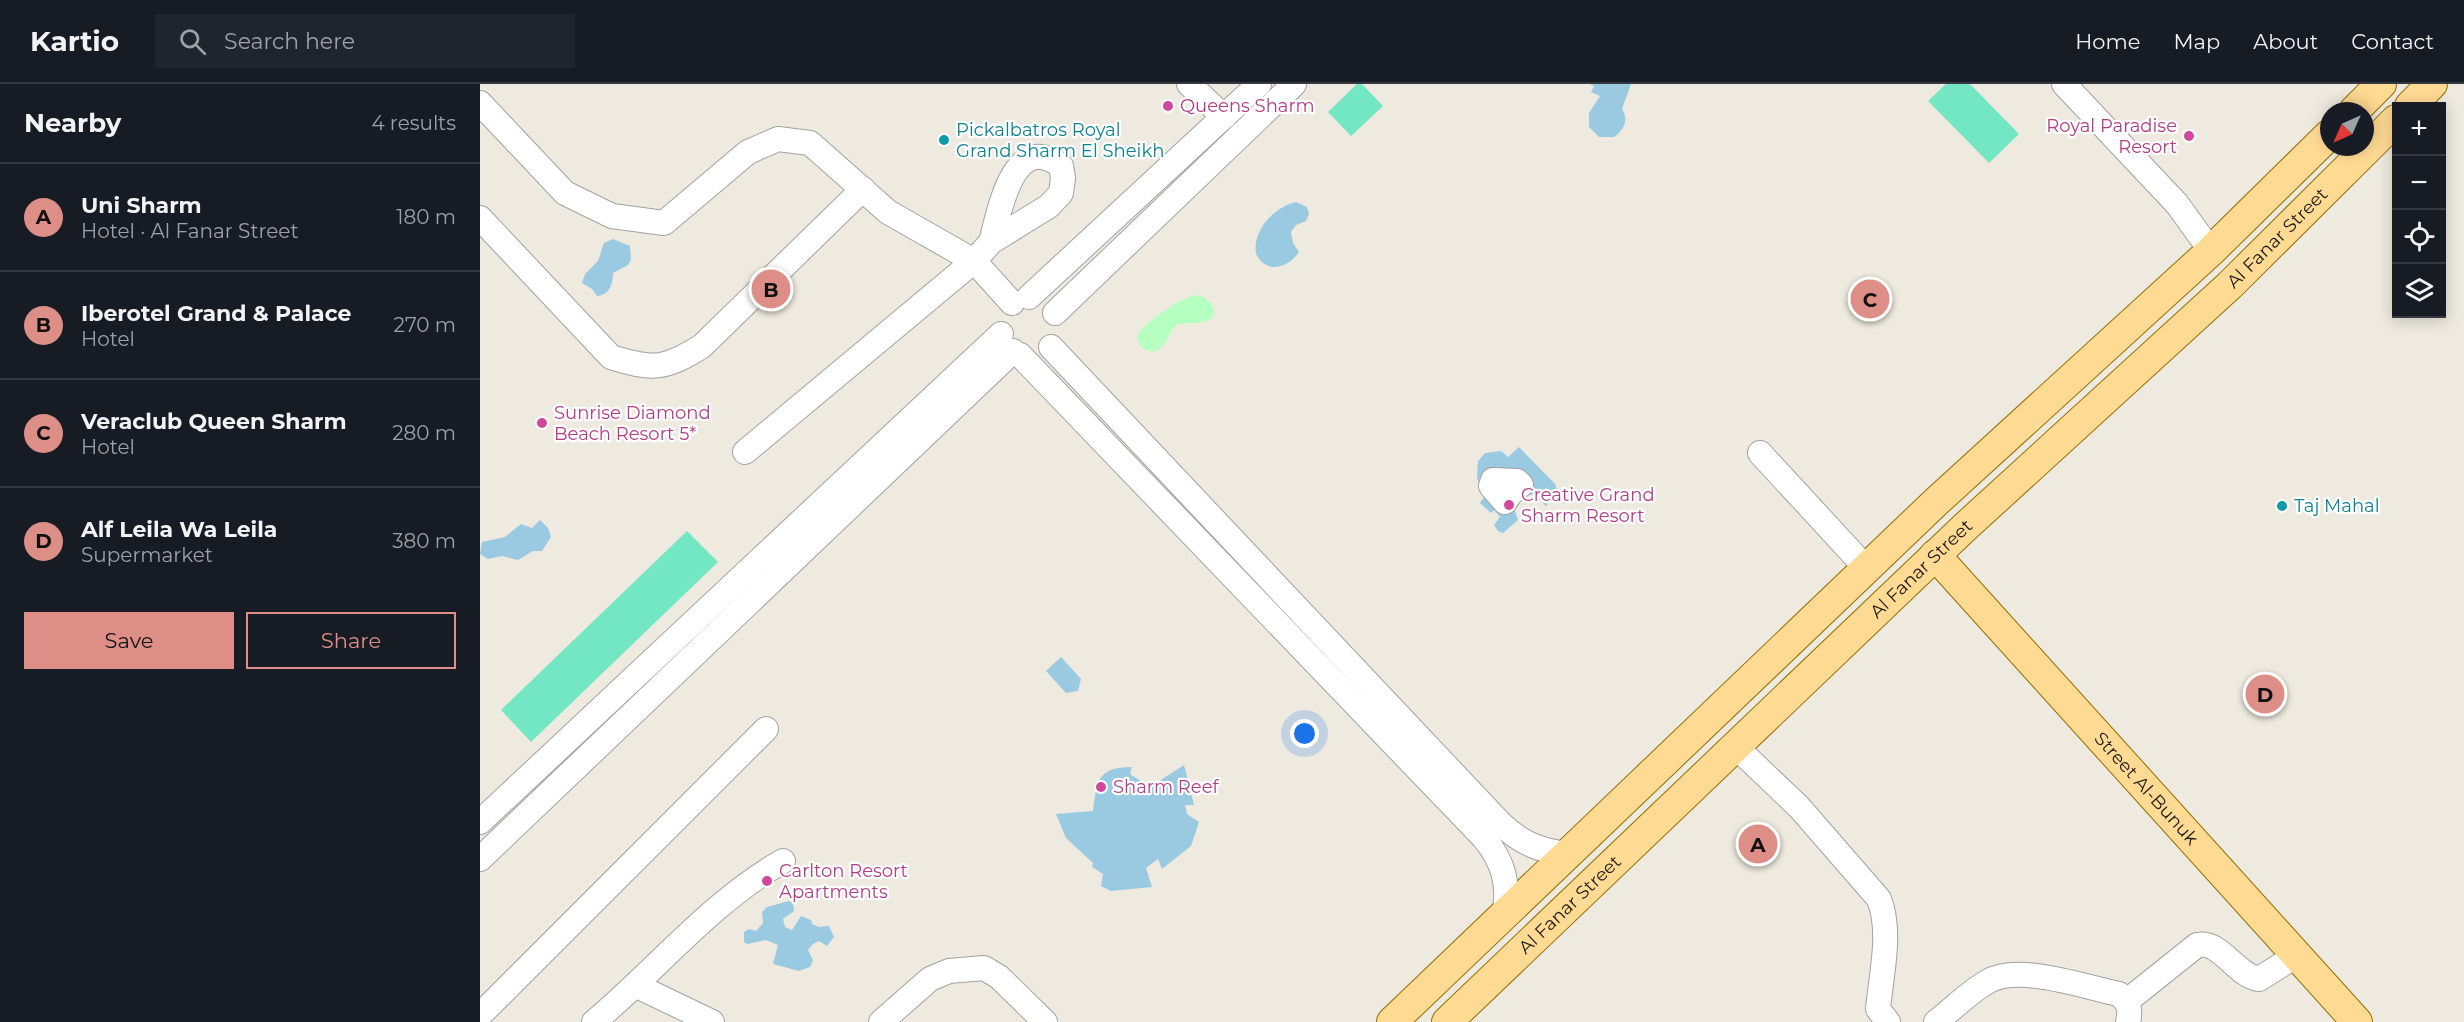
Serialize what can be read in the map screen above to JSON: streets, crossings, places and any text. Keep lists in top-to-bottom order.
{
  "streets": {
    "main road": ["Al Fanar Street", "Street Al-Bunuk"]
  },
  "crossings": [
    ["Al Fanar Street", "Street Al-Bunuk"]
  ],
  "places": [
    "Queens Sharm",
    "Royal Paradise Resort",
    "Pickalbatros Royal Grand Sharm El Sheikh",
    "Sunrise Diamond Beach Resort 5*",
    "Creative Grand Sharm Resort",
    "Taj Mahal",
    "Sharm Reef",
    "Carlton Resort Apartments"
  ],
  "north": "bottom left",
  "page": {
    "header": "Kartio",
    "search": "Search here",
    "nav": [
      "Home",
      "Map",
      "About",
      "Contact"
    ],
    "heading": ["Nearby", "4 results"],
    "map_buttons": ["+", "−"],
    "list": [
      {
        "mark": "A",
        "name": "Uni Sharm",
        "note": "Hotel · Al Fanar Street",
        "value": "180 m"
      },
      {
        "mark": "B",
        "name": "Iberotel Grand & Palace",
        "note": "Hotel",
        "value": "270 m"
      },
      {
        "mark": "C",
        "name": "Veraclub Queen Sharm",
        "note": "Hotel",
        "value": "280 m"
      },
      {
        "mark": "D",
        "name": "Alf Leila Wa Leila",
        "note": "Supermarket",
        "value": "380 m"
      }
    ],
    "pins": [
      "B",
      "C",
      "D",
      "A"
    ],
    "buttons": ["Save", "Share"]
  }
}
